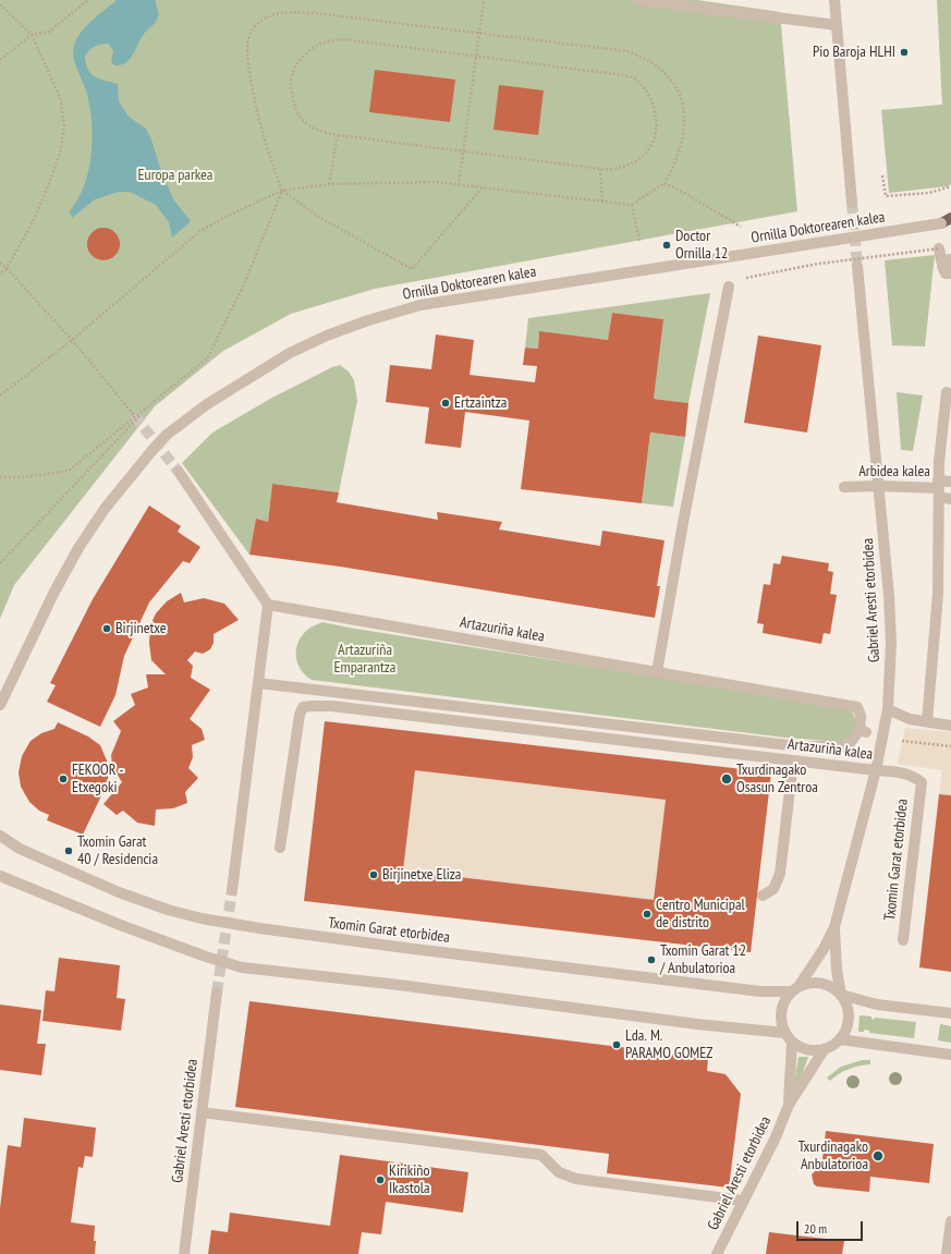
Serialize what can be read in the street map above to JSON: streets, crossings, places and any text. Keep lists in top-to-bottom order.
{
  "streets": {
    "street": [
      "Ornilla Doktorearen kalea",
      "Arbidea kalea",
      "Gabriel Aresti etorbidea",
      "Artazuriña kalea",
      "Txomin Garat etorbidea"
    ]
  },
  "crossings": [
    ["Arbidea kalea", "Gabriel Aresti etorbidea"],
    ["Gabriel Aresti etorbidea", "Artazuriña kalea"],
    ["Artazuriña kalea", "Txomin Garat etorbidea"]
  ],
  "parks": ["Europa parkea", "Artazuriña Emparantza"],
  "places": [
    "Pio Baroja HLHI",
    "Doctor Ornilla 12",
    "Ertzaintza",
    "Birjinetxe",
    "FEKOOR - Etxegoki",
    "Txurdinagako Osasun Zentroa",
    "Txomin Garat 40 / Residencia",
    "Birjinetxe Eliza",
    "Centro Municipal de distrito",
    "Txomin Garat 12 / Anbulatorioa",
    "Lda. M. PARAMO GOMEZ",
    "Txurdinagako Anbulatorioa",
    "Kirikiño Ikastola"
  ],
  "scale_bar": "20 m"
}
